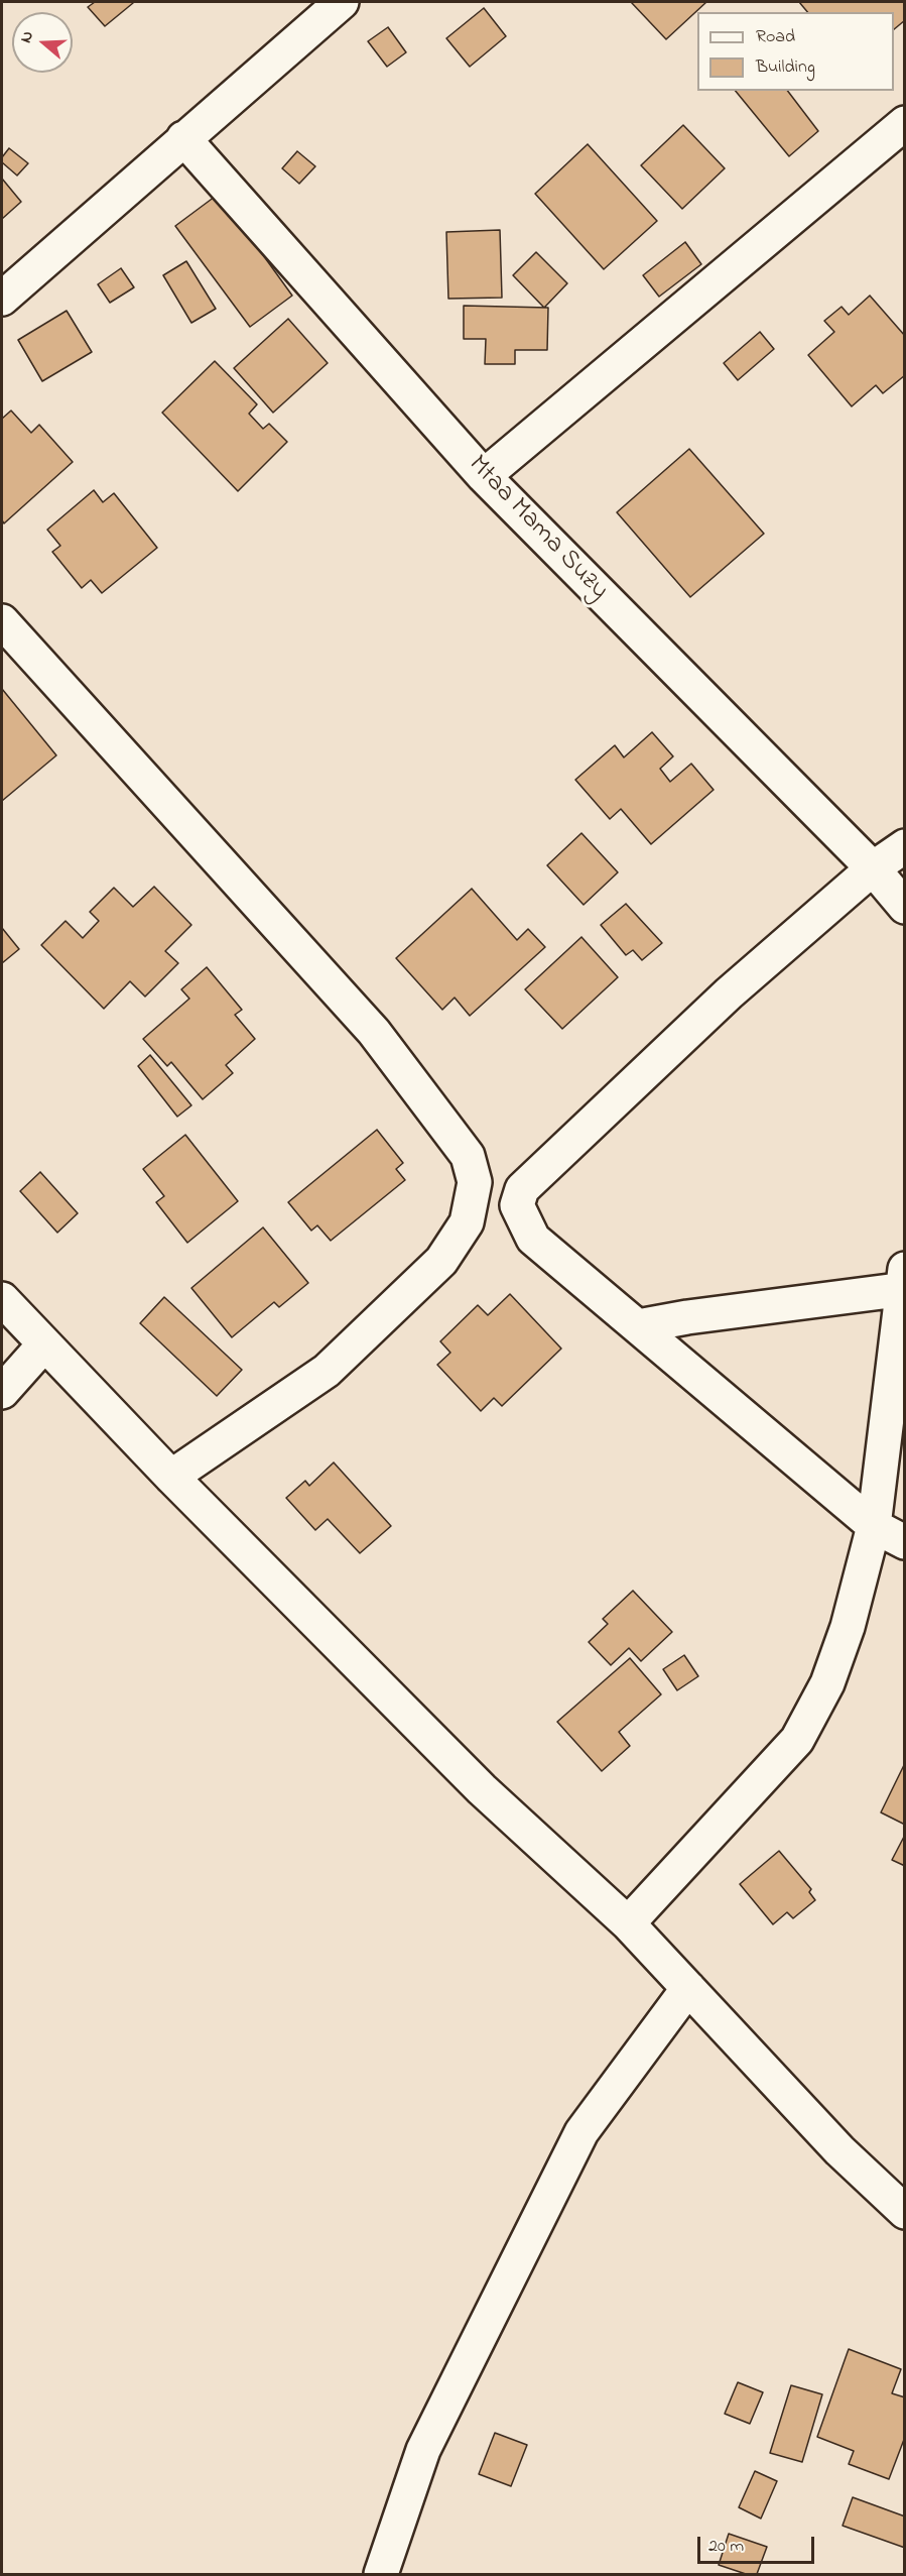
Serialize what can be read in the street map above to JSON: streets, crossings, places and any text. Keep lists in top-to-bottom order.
{
  "streets": {
    "street": ["Mtaa Mama Suzy"]
  },
  "legend": ["Road", "Building"],
  "scale_bar": "20 m",
  "north": "left"
}
